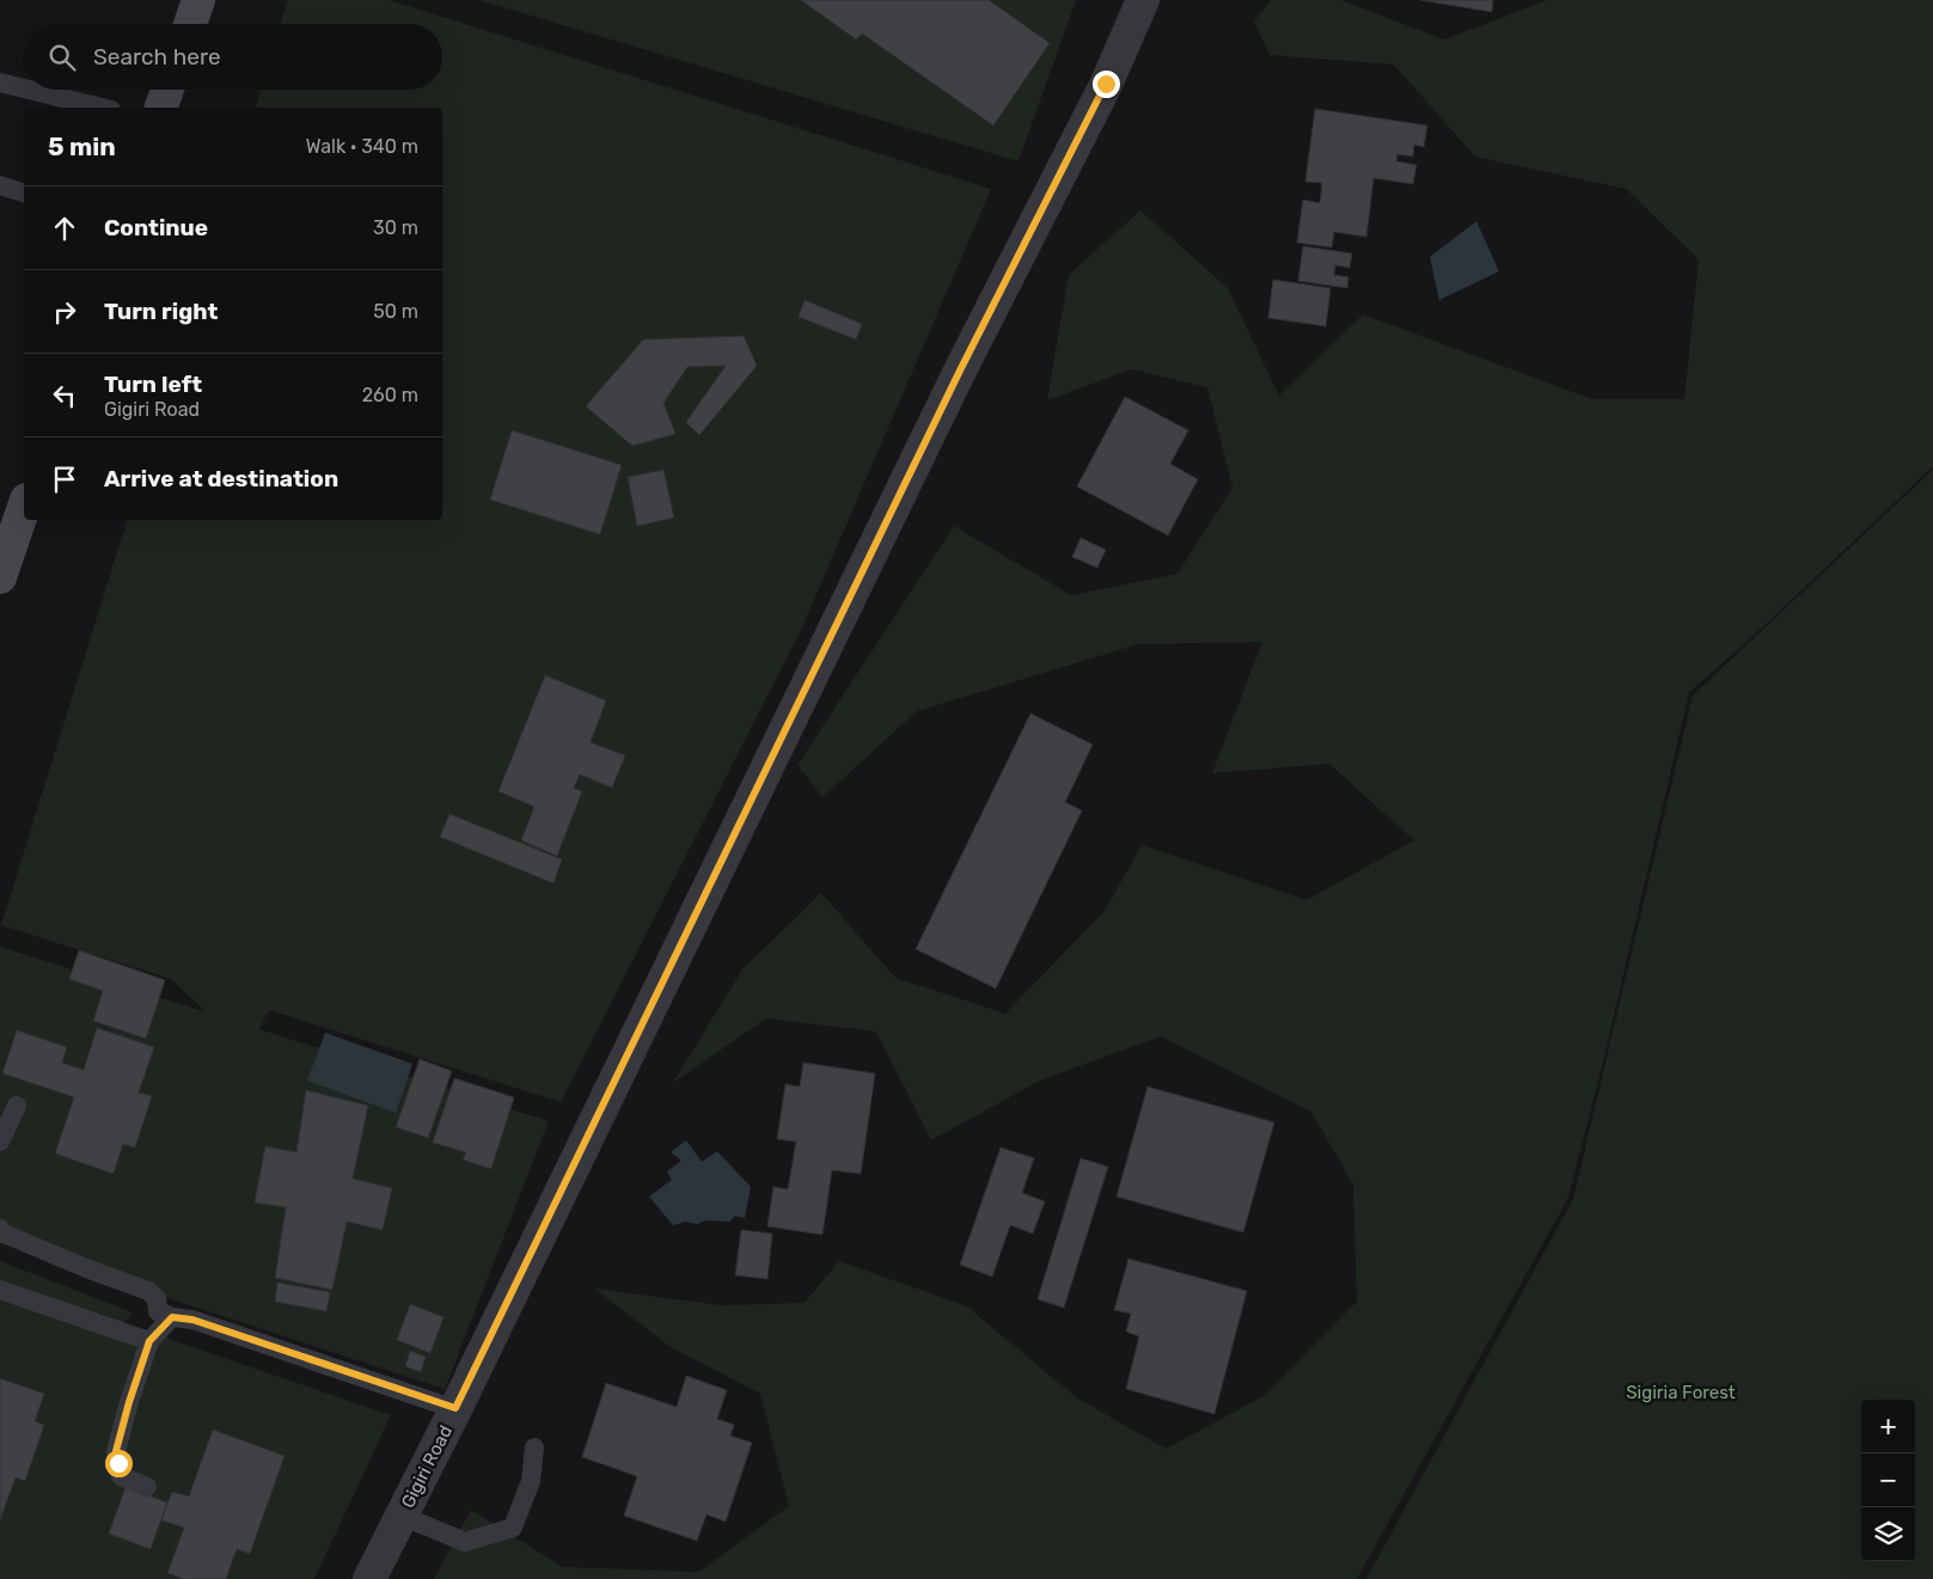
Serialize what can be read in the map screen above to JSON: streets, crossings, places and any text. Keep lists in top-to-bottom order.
{
  "streets": {
    "street": ["Gigiri Road"]
  },
  "parks": ["Sigiria Forest"],
  "page": {
    "search": "Search here",
    "heading": ["5 min", "Walk · 340 m"],
    "list": [
      ["Continue", "30 m"],
      ["Turn right", "50 m"],
      ["Turn left", "Gigiri Road", "260 m"],
      "Arrive at destination"
    ],
    "map_buttons": ["+", "−"]
  }
}
